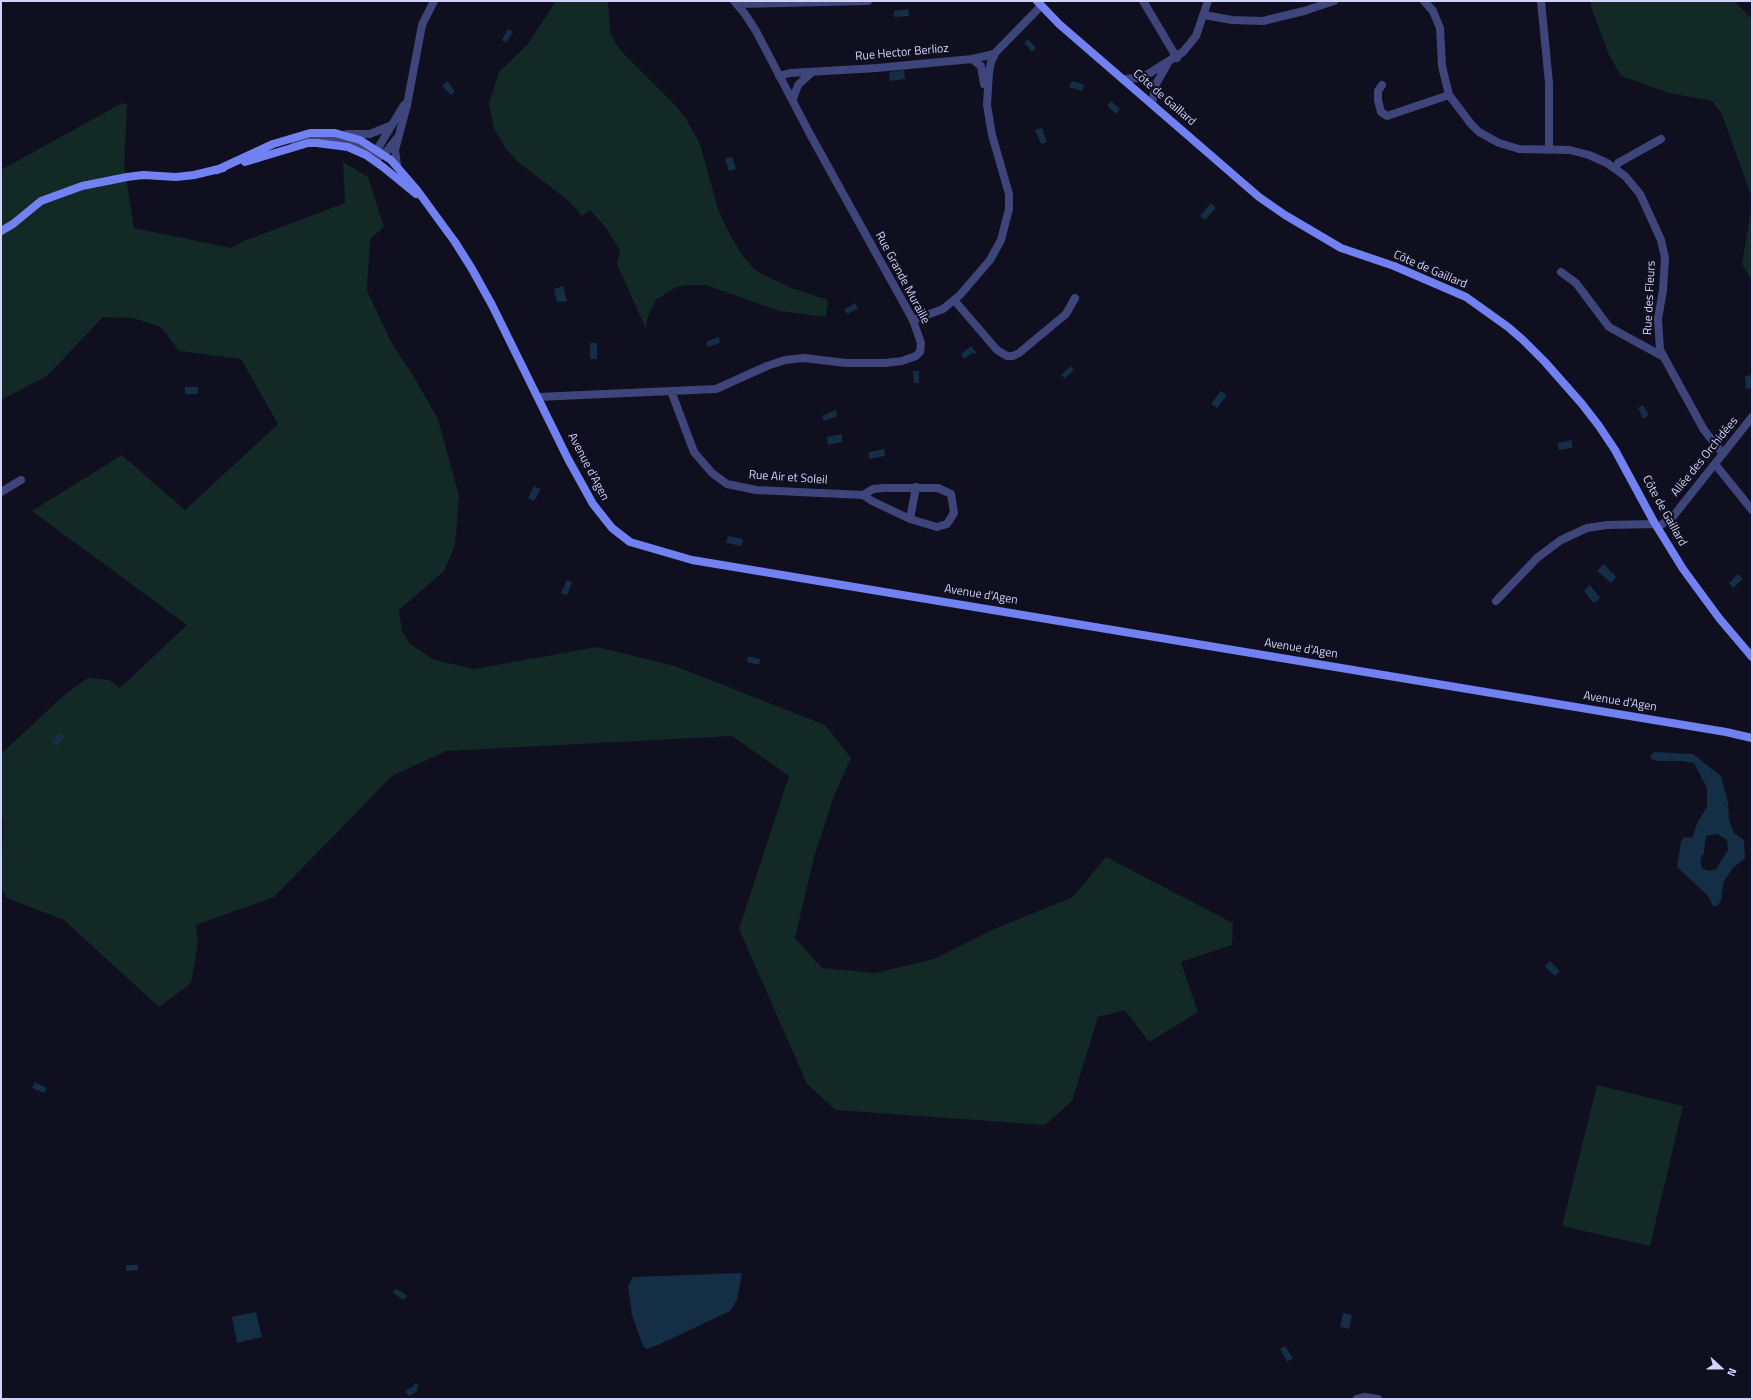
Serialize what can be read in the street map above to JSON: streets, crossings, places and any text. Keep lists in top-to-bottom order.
{
  "streets": {
    "main road": ["Côte de Gaillard", "Avenue d'Agen"],
    "street": [
      "Rue Hector Berlioz",
      "Rue Grande Muraille",
      "Rue des Fleurs",
      "Allée des Orchidées",
      "Rue Air et Soleil"
    ]
  },
  "crossings": [
    ["Rue Hector Berlioz", "Rue Grande Muraille"],
    ["Côte de Gaillard", "Allée des Orchidées"],
    ["Rue Grande Muraille", "Avenue d'Agen"],
    ["Rue Grande Muraille", "Rue Air et Soleil"],
    ["Rue des Fleurs", "Allée des Orchidées"]
  ],
  "north": "right"
}
